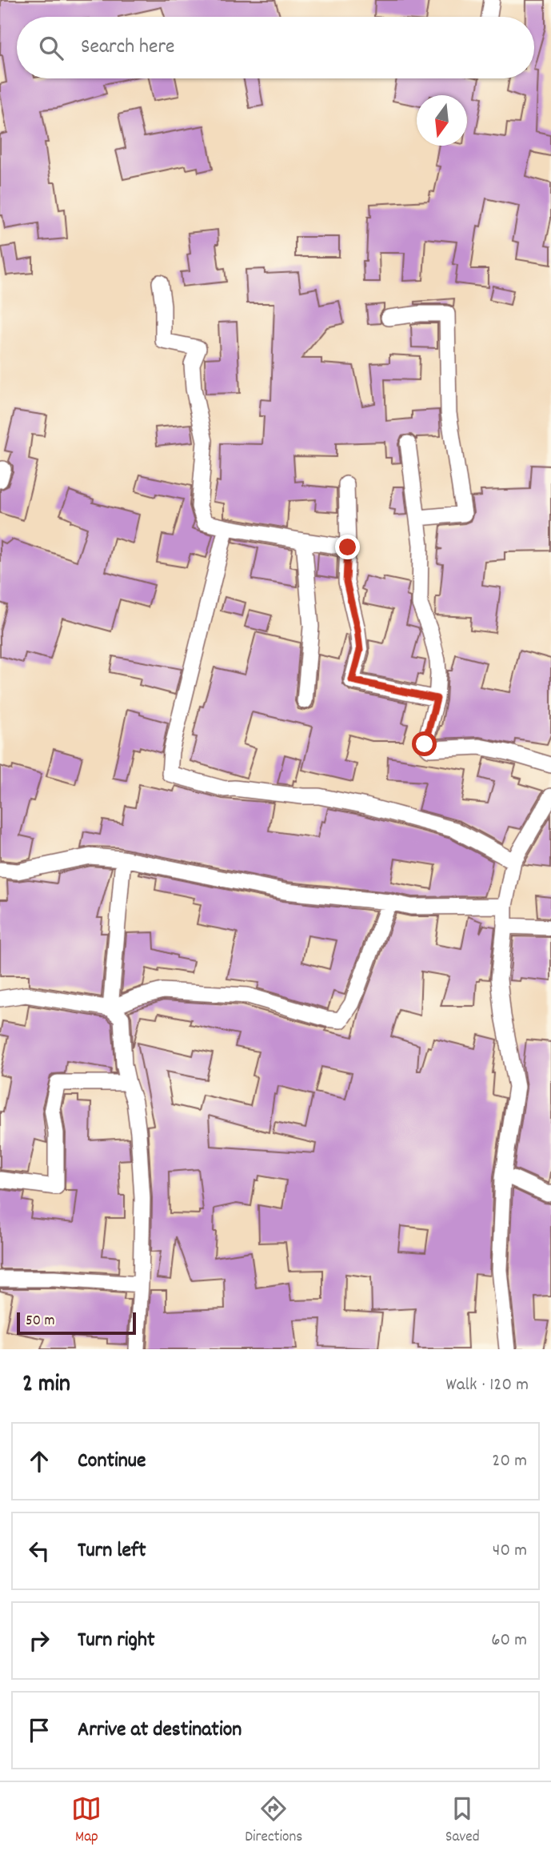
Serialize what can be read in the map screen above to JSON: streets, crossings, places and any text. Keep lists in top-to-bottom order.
{
  "scale_bar": "50 m",
  "north": "bottom",
  "page": {
    "search": "Search here",
    "scale": "50 m",
    "heading": ["2 min", "Walk · 120 m"],
    "list": [
      ["Continue", "20 m"],
      ["Turn left", "40 m"],
      ["Turn right", "60 m"],
      "Arrive at destination"
    ],
    "nav": ["Map", "Directions", "Saved"]
  }
}
